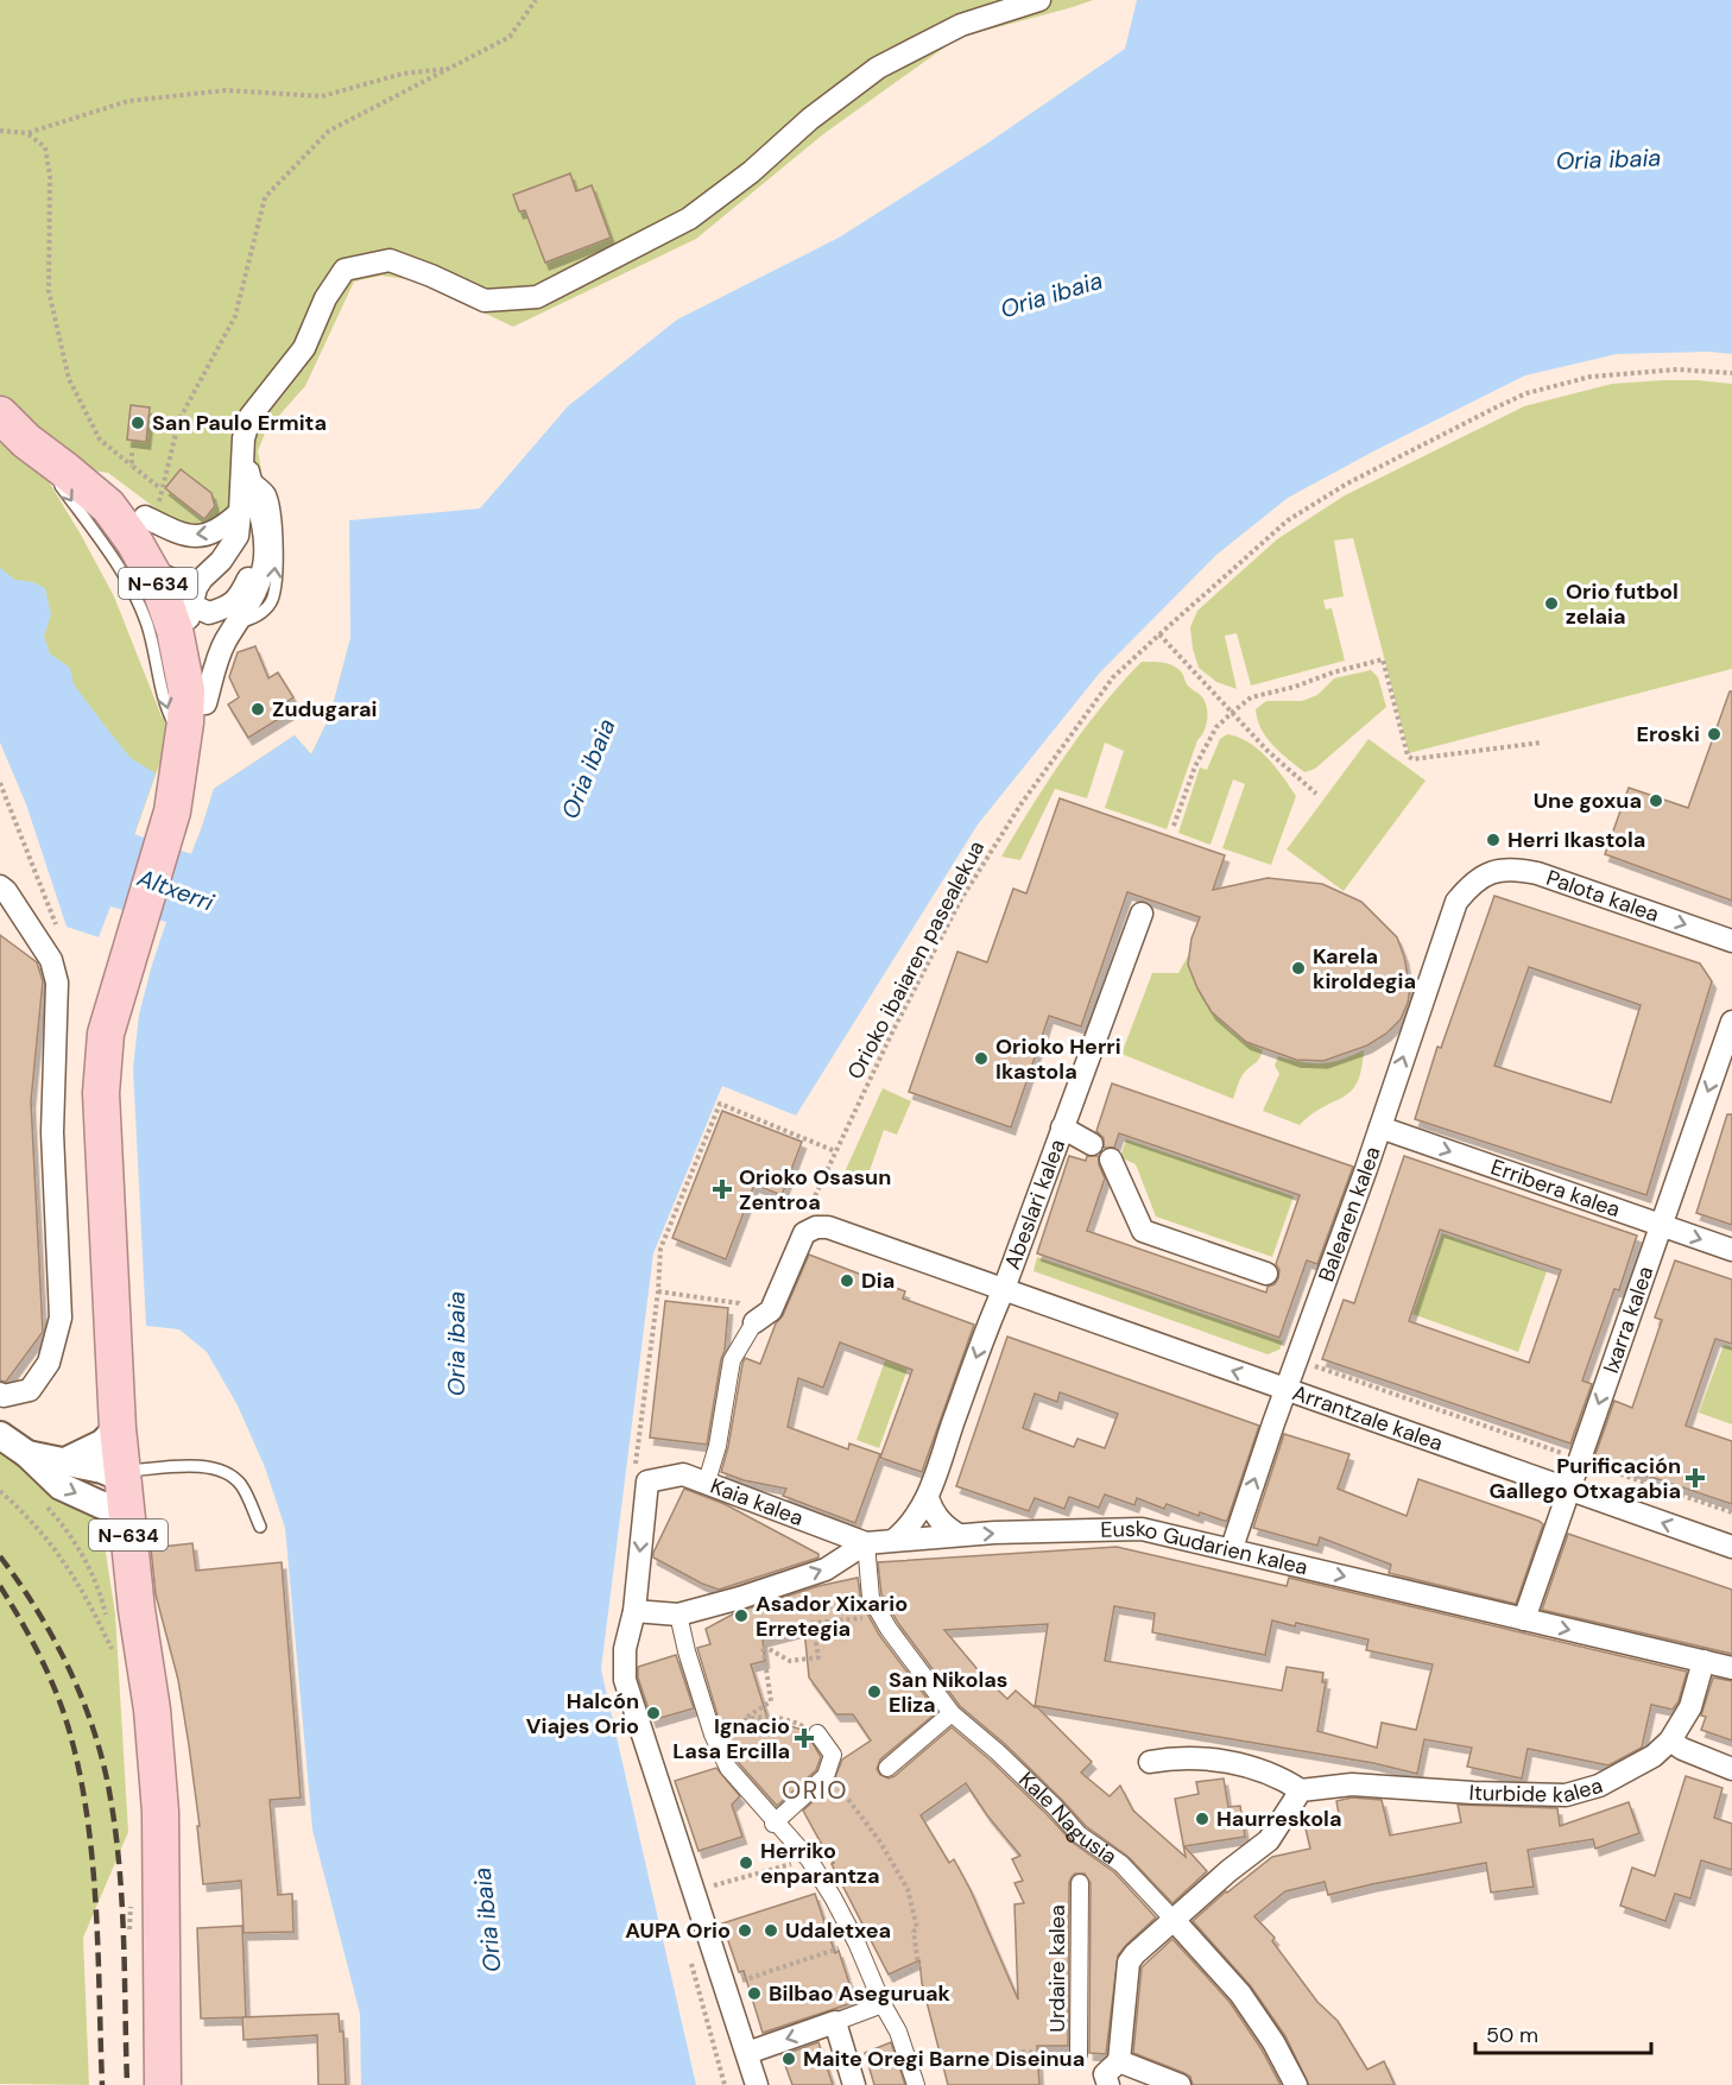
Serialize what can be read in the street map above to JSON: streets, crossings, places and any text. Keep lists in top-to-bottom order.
{
  "streets": {
    "highway": ["N-634"],
    "street": [
      "Palota kalea",
      "Erribera kalea",
      "Abeslari kalea",
      "Balearen kalea",
      "Ixarra kalea",
      "Arrantzale kalea",
      "Kaia kalea",
      "Eusko Gudarien kalea",
      "Iturbide kalea",
      "Kale Nagusia",
      "Urdaire kalea"
    ],
    "path": ["Orioko ibaiaren pasealekua"]
  },
  "crossings": [
    ["Palota kalea", "Balearen kalea"],
    ["Orioko ibaiaren pasealekua", "Arrantzale kalea"],
    ["Erribera kalea", "Balearen kalea"],
    ["Erribera kalea", "Ixarra kalea"],
    ["Abeslari kalea", "Arrantzale kalea"],
    ["Abeslari kalea", "Eusko Gudarien kalea"],
    ["Balearen kalea", "Arrantzale kalea"],
    ["Balearen kalea", "Eusko Gudarien kalea"],
    ["Ixarra kalea", "Arrantzale kalea"],
    ["Ixarra kalea", "Eusko Gudarien kalea"],
    ["Kaia kalea", "Eusko Gudarien kalea"],
    ["Kaia kalea", "Kale Nagusia"],
    ["Eusko Gudarien kalea", "Iturbide kalea"],
    ["Eusko Gudarien kalea", "Kale Nagusia"]
  ],
  "one_way": [
    "Palota kalea",
    "Erribera kalea",
    "Balearen kalea",
    "Ixarra kalea",
    "Arrantzale kalea",
    "Eusko Gudarien kalea"
  ],
  "districts": ["ORIO"],
  "water": ["Oria ibaia", "Altxerri"],
  "places": {
    "other": [
      "San Paulo Ermita",
      "Orio futbol zelaia",
      "Zudugarai",
      "Eroski",
      "Une goxua",
      "Herri Ikastola",
      "Karela kiroldegia",
      "Orioko Herri Ikastola",
      "Dia",
      "Asador Xixario Erretegia",
      "San Nikolas Eliza",
      "Halcón Viajes Orio",
      "Haurreskola",
      "Herriko enparantza",
      "AUPA Orio",
      "Udaletxea",
      "Bilbao Aseguruak",
      "Maite Oregi Barne Diseinua"
    ],
    "health": ["Orioko Osasun Zentroa", "Purificación Gallego Otxagabia", "Ignacio Lasa Ercilla"]
  },
  "scale_bar": "50 m"
}
